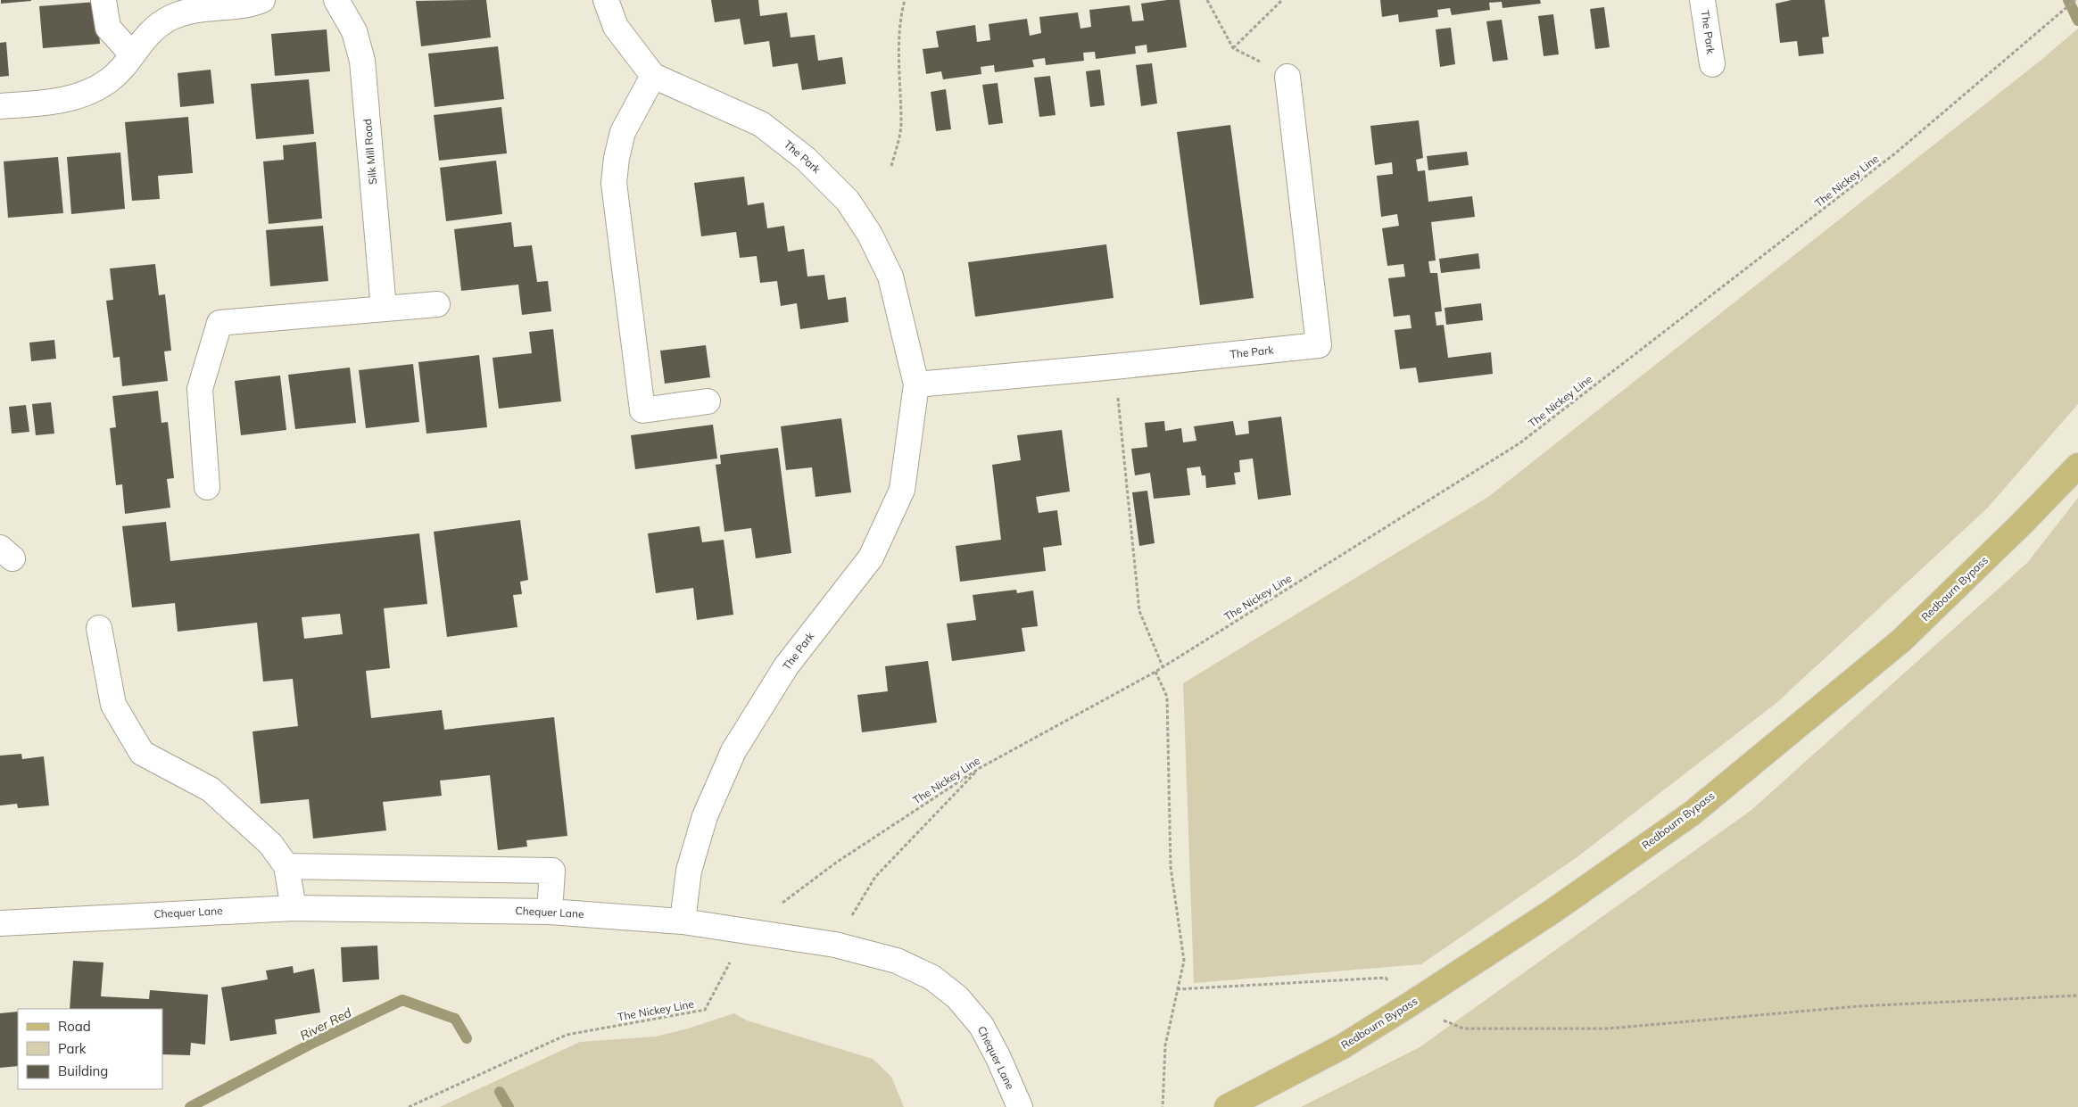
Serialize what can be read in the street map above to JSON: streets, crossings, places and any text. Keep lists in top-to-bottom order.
{
  "streets": {
    "main road": ["Redbourn Bypass"],
    "street": ["The Park", "Silk Mill Road", "Chequer Lane"],
    "path": ["The Nickey Line"]
  },
  "crossings": [
    ["The Park", "Chequer Lane"],
    ["The Nickey Line", "Chequer Lane"]
  ],
  "water": ["River Red"],
  "legend": ["Road", "Park", "Building"]
}
